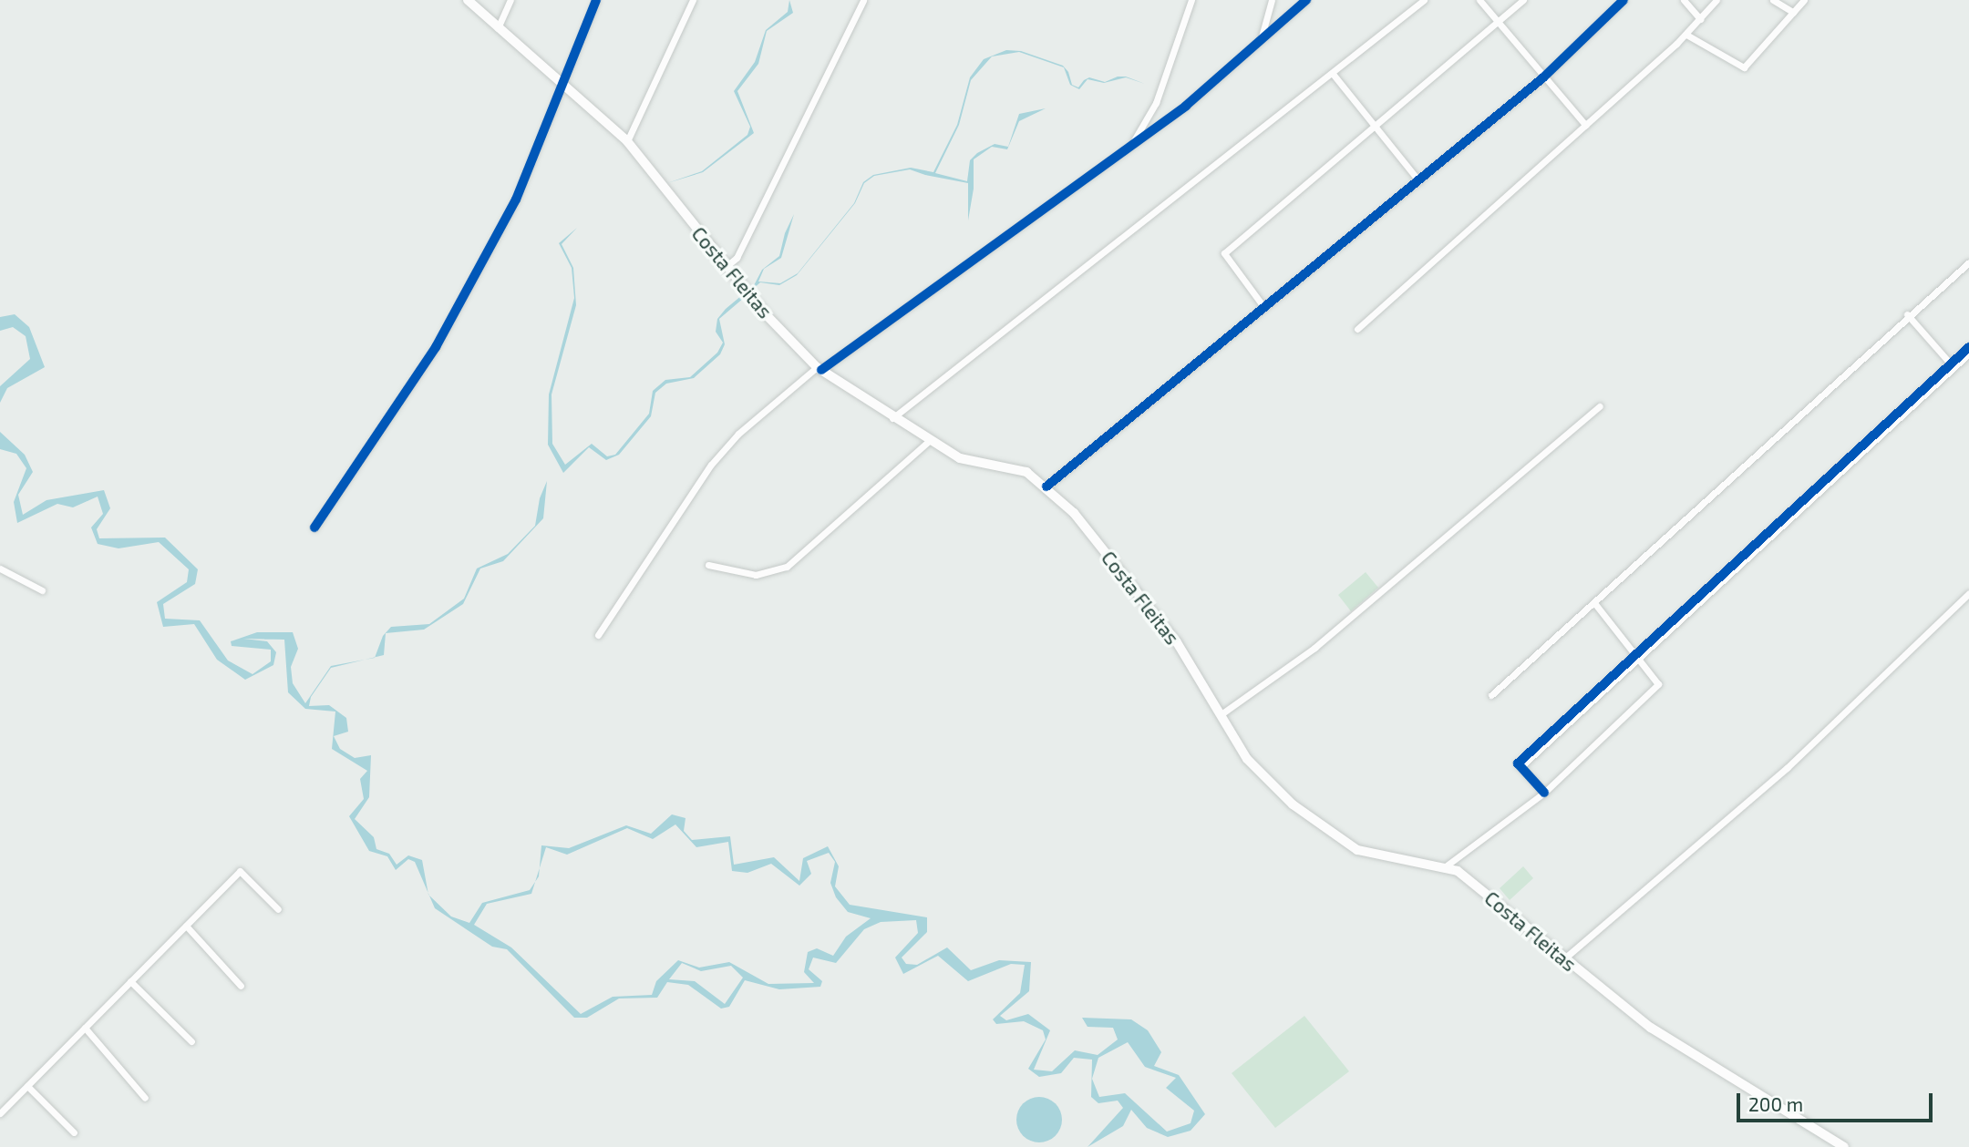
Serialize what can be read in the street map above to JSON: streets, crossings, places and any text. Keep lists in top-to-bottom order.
{
  "streets": {
    "main road": ["Costa Fleitas"]
  },
  "scale_bar": "200 m"
}
